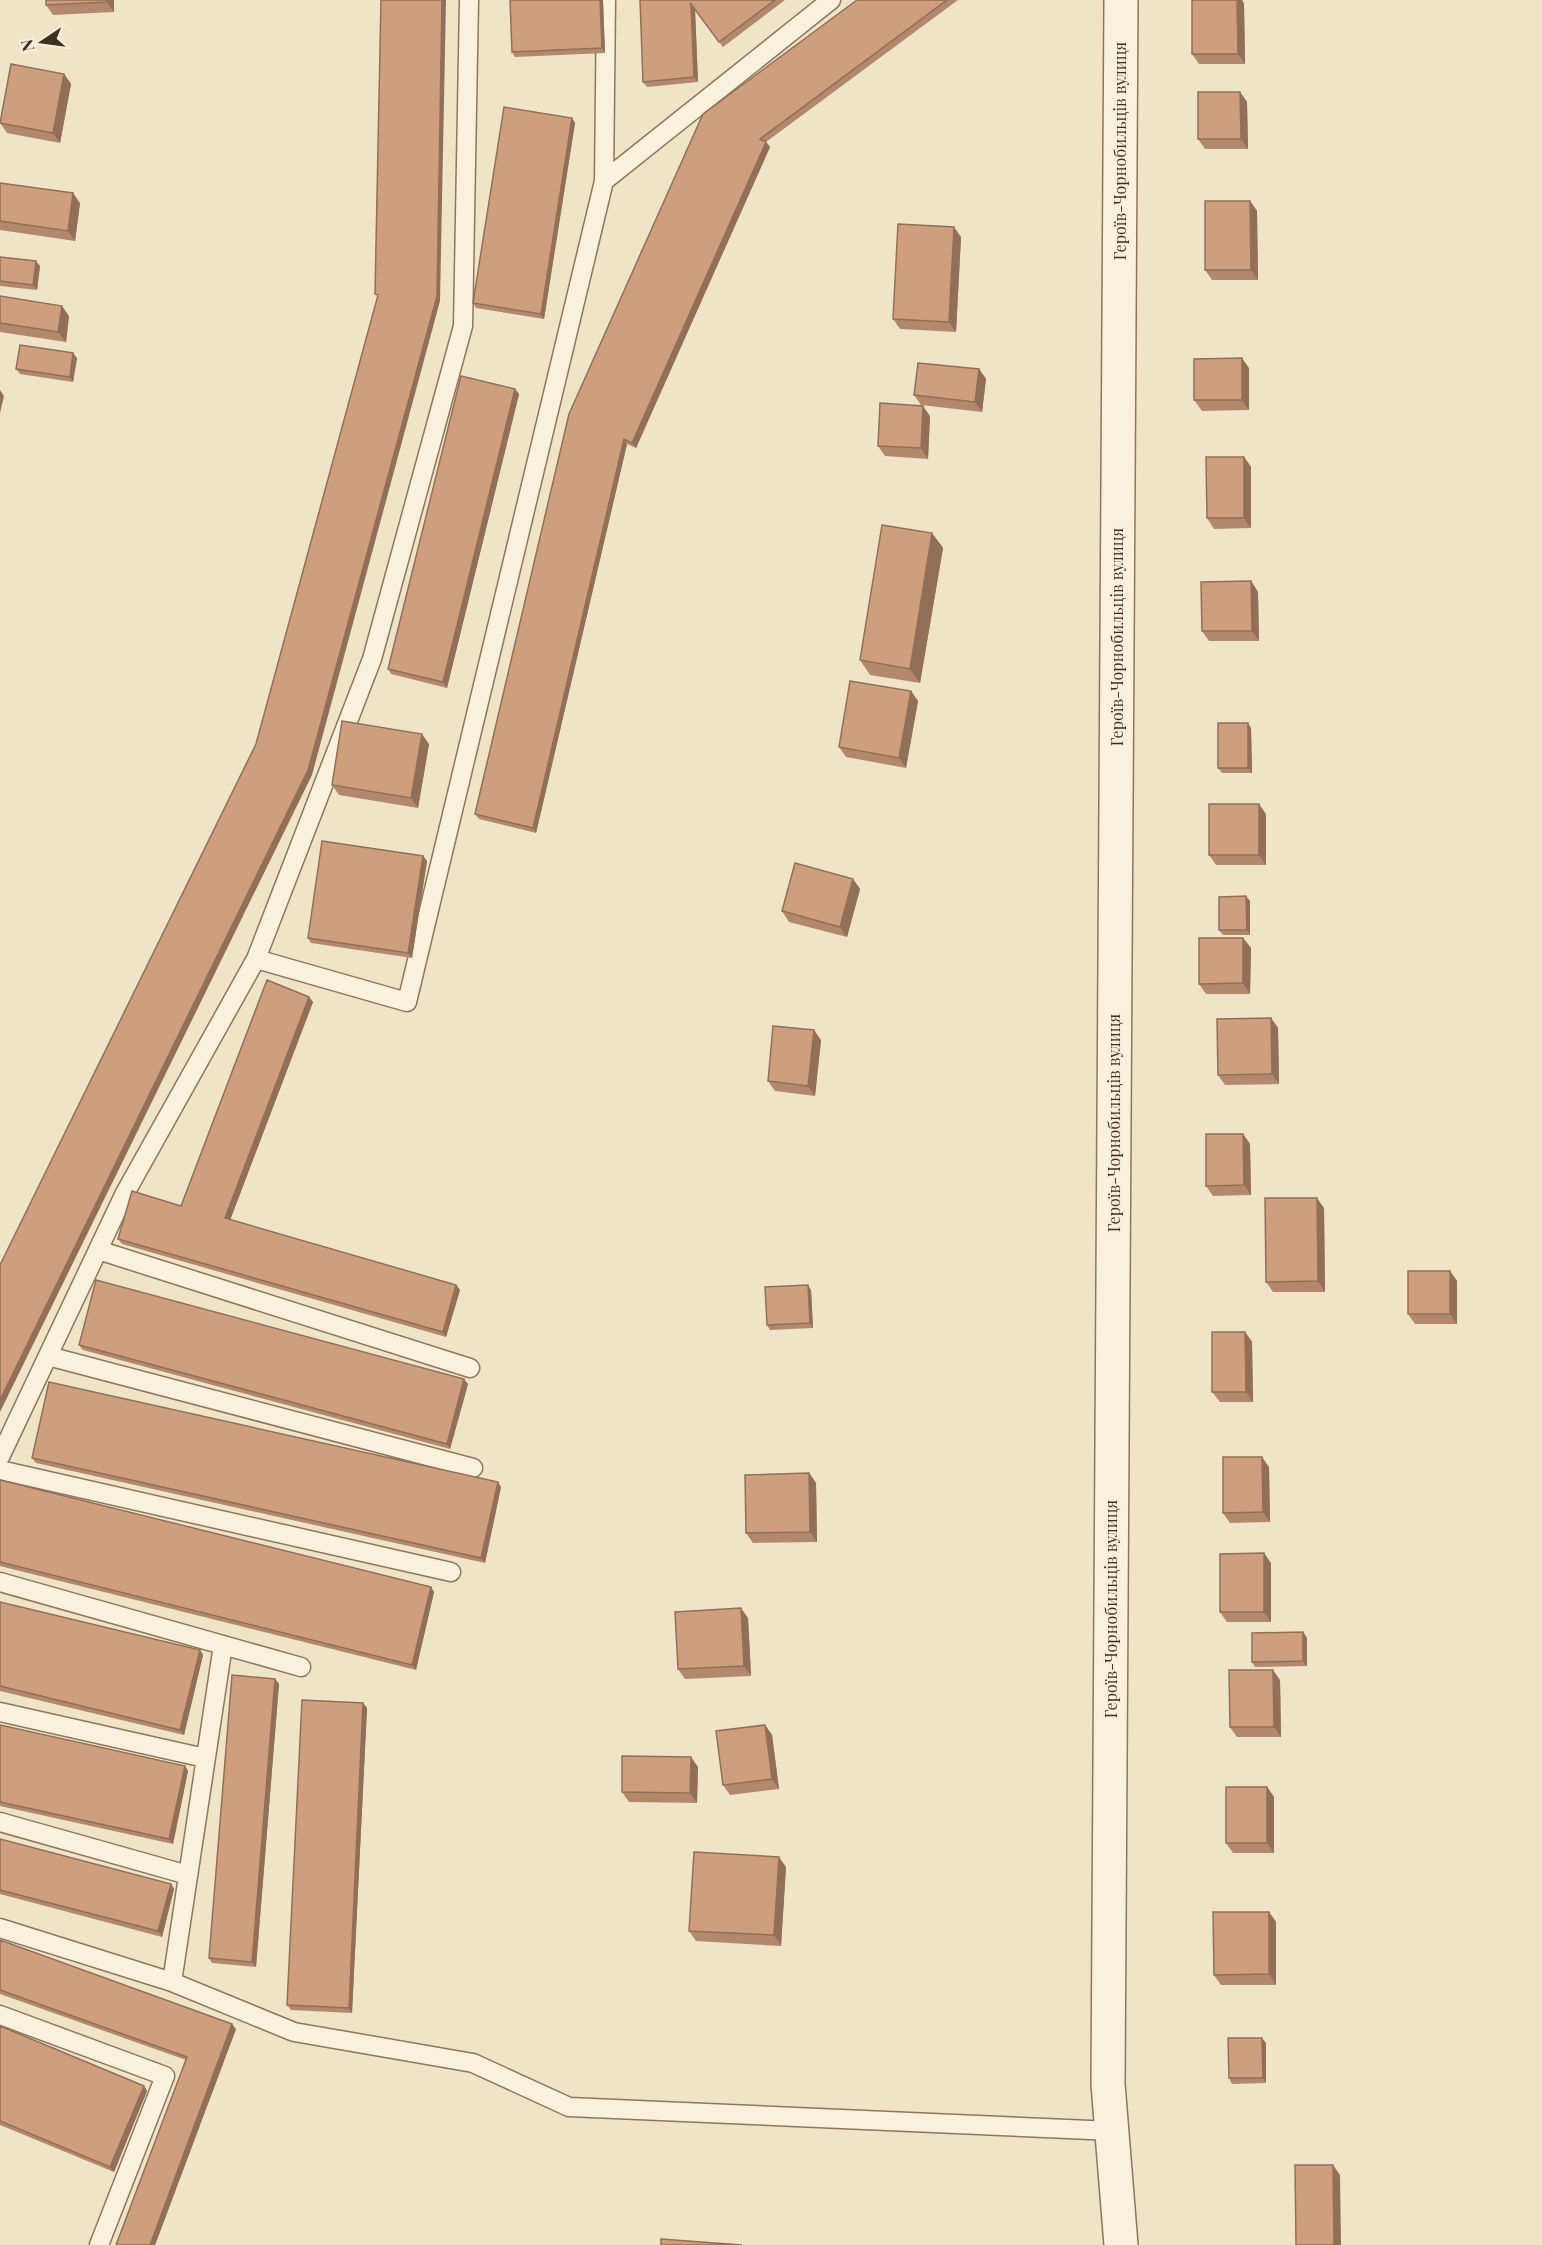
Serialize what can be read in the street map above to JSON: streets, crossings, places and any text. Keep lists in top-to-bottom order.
{
  "streets": {
    "street": ["Героїв-Чорнобильців вулиця"]
  },
  "north": "left"
}
